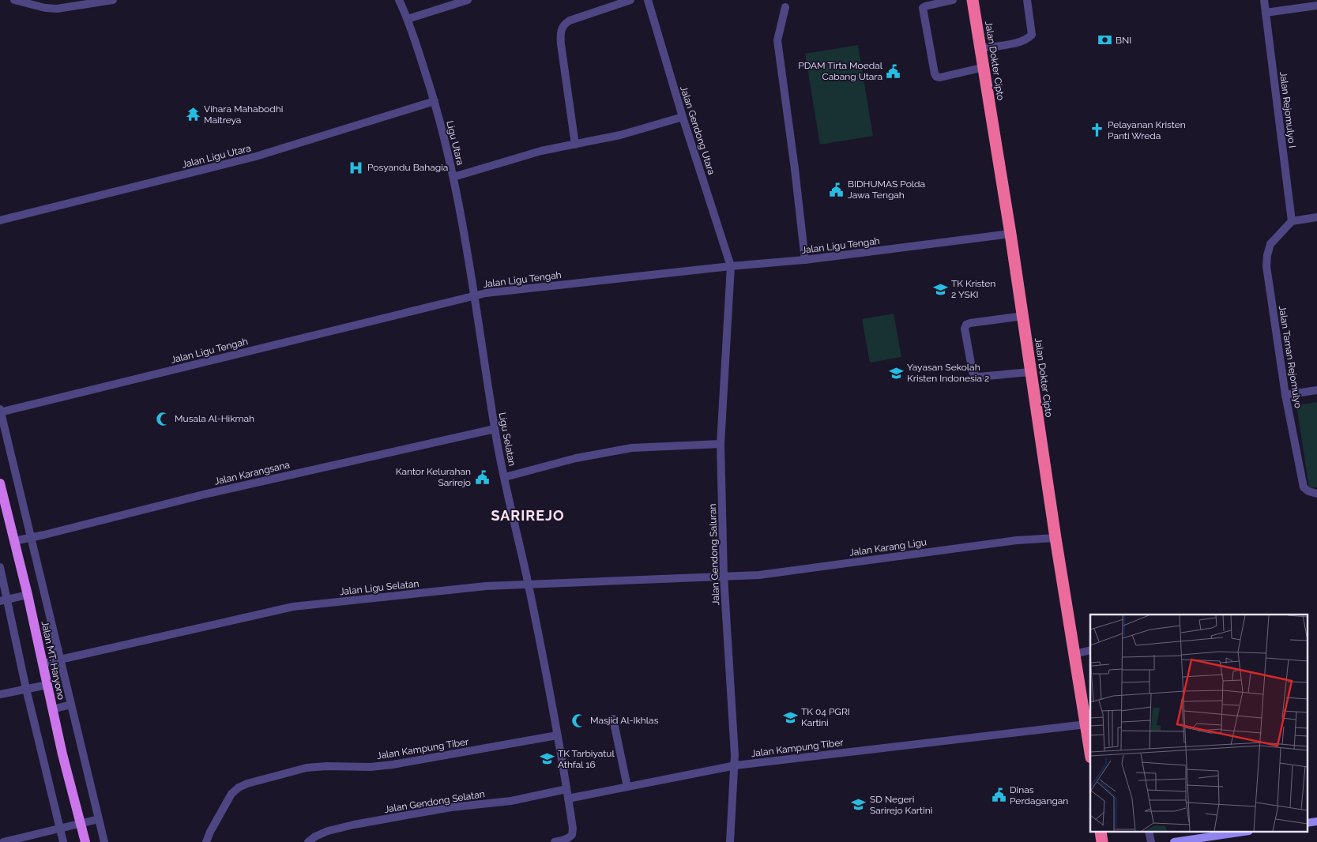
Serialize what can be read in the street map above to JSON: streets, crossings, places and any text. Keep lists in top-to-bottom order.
{
  "streets": {
    "highway": ["Jalan Dokter Cipto"],
    "main road": ["Jalan MT. Haryono"],
    "street": [
      "Jalan Rejomulyo I",
      "Jalan Gendong Utara",
      "Ligu Utara",
      "Jalan Ligu Utara",
      "Jalan Ligu Tengah",
      "Jalan Taman Rejomulyo",
      "Ligu Selatan",
      "Jalan Karangsana",
      "Jalan Karang Ligu",
      "Jalan Gendong Saluran",
      "Jalan Ligu Selatan",
      "Jalan Kampung Tiber",
      "Jalan Gendong Selatan"
    ]
  },
  "crossings": [
    ["Jalan Dokter Cipto", "Jalan Ligu Tengah"],
    ["Jalan Dokter Cipto", "Jalan Karang Ligu"],
    ["Jalan Dokter Cipto", "Jalan Kampung Tiber"],
    ["Jalan Rejomulyo I", "Jalan Taman Rejomulyo"],
    ["Jalan Gendong Utara", "Jalan Ligu Tengah"],
    ["Jalan Gendong Utara", "Jalan Gendong Saluran"],
    ["Ligu Utara", "Jalan Ligu Utara"],
    ["Ligu Utara", "Jalan Ligu Tengah"],
    ["Ligu Utara", "Ligu Selatan"],
    ["Jalan Ligu Tengah", "Ligu Selatan"],
    ["Jalan Ligu Tengah", "Jalan Gendong Saluran"],
    ["Ligu Selatan", "Jalan Karangsana"],
    ["Ligu Selatan", "Jalan Ligu Selatan"],
    ["Ligu Selatan", "Jalan Kampung Tiber"],
    ["Jalan Karangsana", "Jalan MT. Haryono"],
    ["Jalan Karang Ligu", "Jalan Gendong Saluran"],
    ["Jalan Karang Ligu", "Jalan Ligu Selatan"],
    ["Jalan Gendong Saluran", "Jalan Ligu Selatan"],
    ["Jalan Gendong Saluran", "Jalan Kampung Tiber"],
    ["Jalan Ligu Selatan", "Jalan MT. Haryono"]
  ],
  "districts": ["SARIREJO"],
  "places": {
    "bank": ["BNI"],
    "public building": [
      "PDAM Tirta Moedal Cabang Utara",
      "BIDHUMAS Polda Jawa Tengah",
      "Kantor Kelurahan Sarirejo",
      "Dinas Perdagangan"
    ],
    "temple": ["Vihara Mahabodhi Maitreya"],
    "church": ["Pelayanan Kristen Panti Wreda"],
    "hospital": ["Posyandu Bahagia"],
    "school or university": [
      "TK Kristen 2 YSKI",
      "Yayasan Sekolah Kristen Indonesia 2",
      "TK 04 PGRI Kartini",
      "TK Tarbiyatul Athfal 16",
      "SD Negeri Sarirejo Kartini"
    ],
    "mosque": ["Musala Al-Hikmah", "Masjid Al-Ikhlas"]
  }
}
